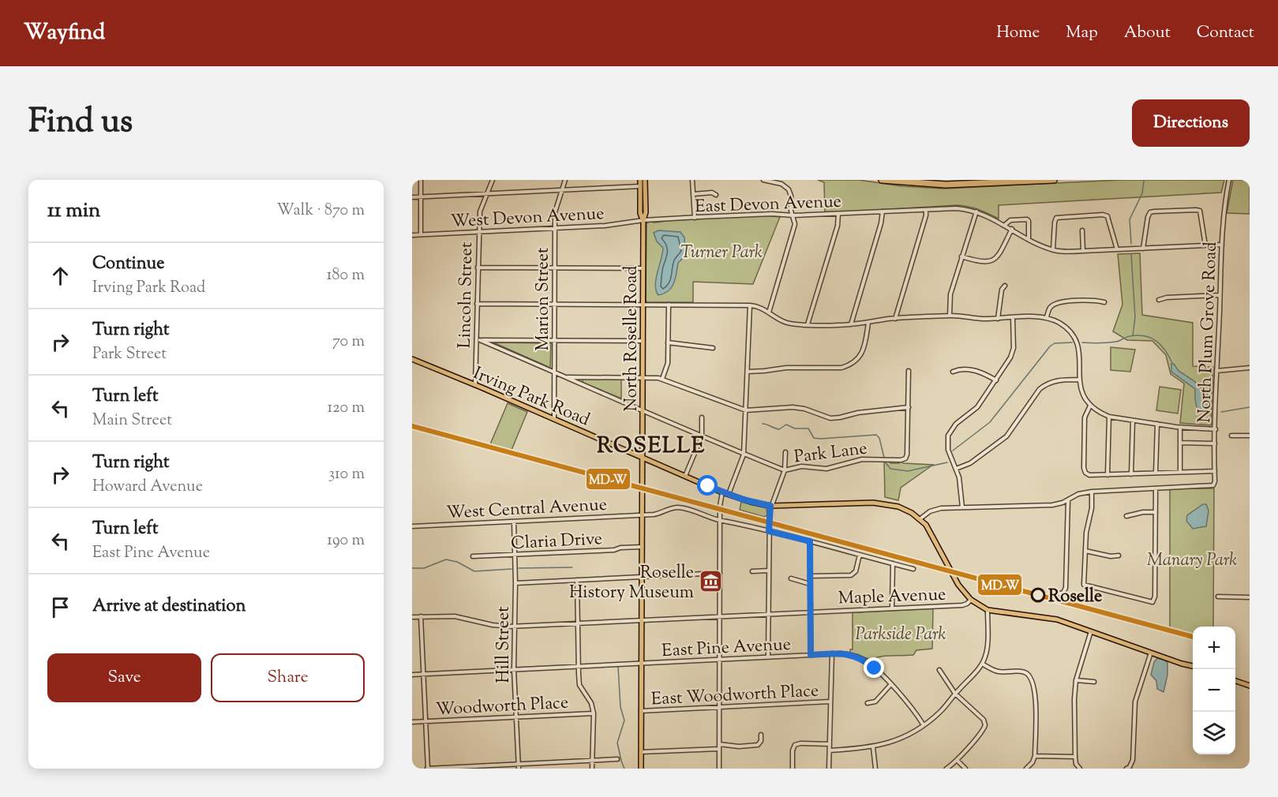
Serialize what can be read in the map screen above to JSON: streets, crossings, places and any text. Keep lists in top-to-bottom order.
{
  "streets": {
    "main road": ["North Roselle Road", "Irving Park Road"],
    "street": [
      "East Devon Avenue",
      "West Devon Avenue",
      "Lincoln Street",
      "Marion Street",
      "North Plum Grove Road",
      "Park Lane",
      "West Central Avenue",
      "Claria Drive",
      "Maple Avenue",
      "Hill Street",
      "East Pine Avenue",
      "East Woodworth Place",
      "Woodworth Place"
    ]
  },
  "crossings": [
    ["East Devon Avenue", "West Devon Avenue"],
    ["East Devon Avenue", "North Plum Grove Road"],
    ["East Devon Avenue", "North Roselle Road"],
    ["West Devon Avenue", "Lincoln Street"],
    ["West Devon Avenue", "Marion Street"],
    ["West Devon Avenue", "North Roselle Road"],
    ["Lincoln Street", "Irving Park Road"],
    ["Marion Street", "Irving Park Road"],
    ["North Roselle Road", "Irving Park Road"],
    ["North Roselle Road", "West Central Avenue"],
    ["North Roselle Road", "Claria Drive"],
    ["North Roselle Road", "Maple Avenue"],
    ["North Roselle Road", "East Pine Avenue"],
    ["North Roselle Road", "East Woodworth Place"],
    ["Irving Park Road", "Maple Avenue"],
    ["West Central Avenue", "Hill Street"],
    ["Claria Drive", "Hill Street"],
    ["Maple Avenue", "Hill Street"],
    ["Hill Street", "East Pine Avenue"],
    ["Hill Street", "Woodworth Place"]
  ],
  "districts": ["ROSELLE"],
  "parks": ["Turner Park", "Manary Park", "Parkside Park"],
  "places": {
    "museum": ["Roselle History Museum"],
    "other": ["Roselle"]
  },
  "lines": ["transit line MD-W"],
  "page": {
    "header": "Wayfind",
    "nav": [
      "Home",
      "Map",
      "About",
      "Contact"
    ],
    "title": "Find us",
    "buttons": [
      "Directions",
      ["Save", "Share"]
    ],
    "heading": ["11 min", "Walk · 870 m"],
    "list": [
      ["Continue", "Irving Park Road", "180 m"],
      ["Turn right", "Park Street", "70 m"],
      ["Turn left", "Main Street", "120 m"],
      ["Turn right", "Howard Avenue", "310 m"],
      ["Turn left", "East Pine Avenue", "190 m"],
      "Arrive at destination"
    ],
    "map_buttons": ["+", "−"]
  }
}
